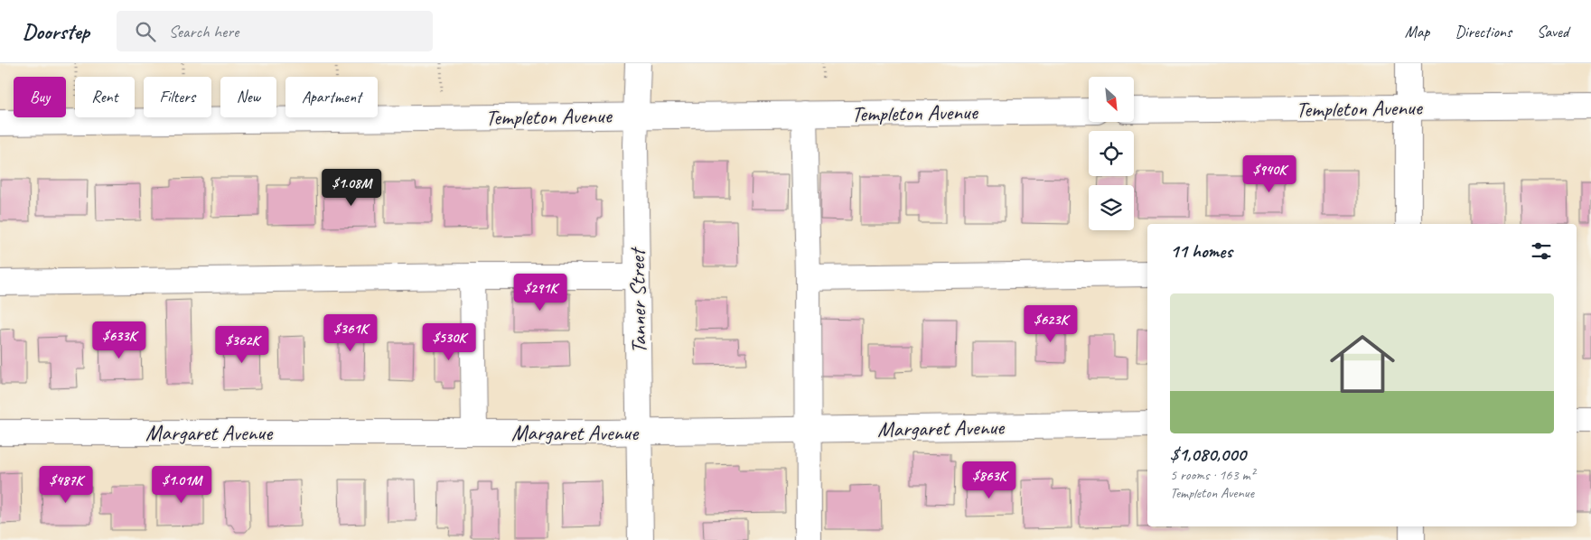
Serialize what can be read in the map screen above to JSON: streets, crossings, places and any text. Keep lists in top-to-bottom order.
{
  "streets": {
    "street": ["Templeton Avenue", "Tanner Street", "Margaret Avenue"]
  },
  "crossings": [
    ["Templeton Avenue", "Tanner Street"],
    ["Tanner Street", "Margaret Avenue"]
  ],
  "north": "bottom right",
  "page": {
    "header": "Doorstep",
    "search": "Search here",
    "nav": ["Map", "Directions", "Saved"],
    "chip": [
      "Buy",
      "Rent",
      "Filters",
      "New",
      "Apartment"
    ],
    "price": [
      "$940K",
      "$1.08M",
      "$291K",
      "$623K",
      "$361K",
      "$633K",
      "$530K",
      "$362K",
      "$863K",
      "$487K",
      "$1.01M"
    ],
    "heading": "11 homes",
    "list": [
      {
        "name": "$1,080,000",
        "note": "5 rooms · 163 m² · Templeton Avenue"
      }
    ]
  }
}
